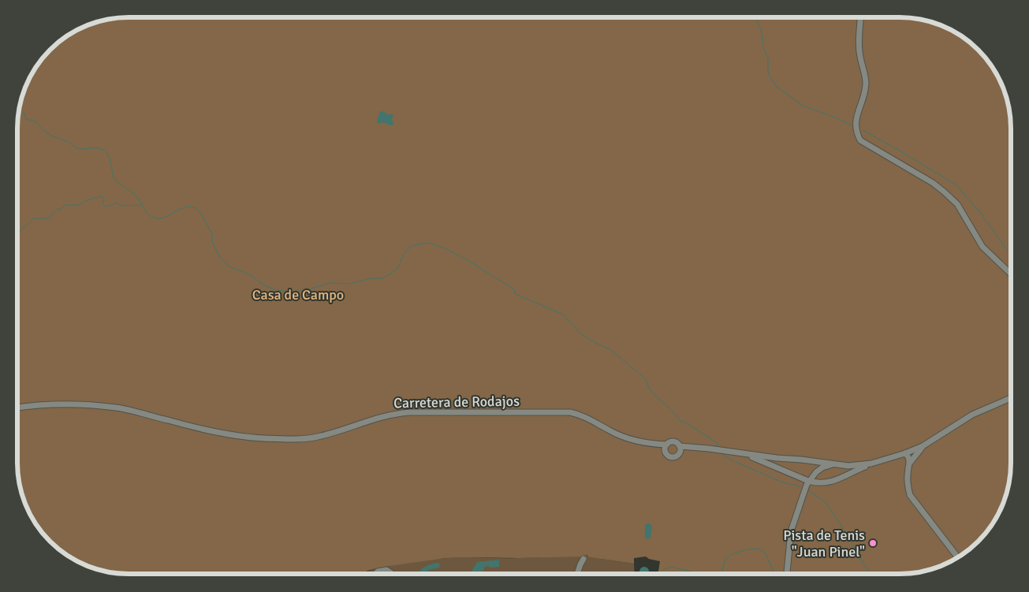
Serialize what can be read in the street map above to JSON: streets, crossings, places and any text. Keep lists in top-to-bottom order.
{
  "streets": {
    "street": ["Carretera de Rodajos"]
  },
  "parks": ["Casa de Campo"],
  "places": ["Pista de Tenis \"Juan Pinel\""]
}
